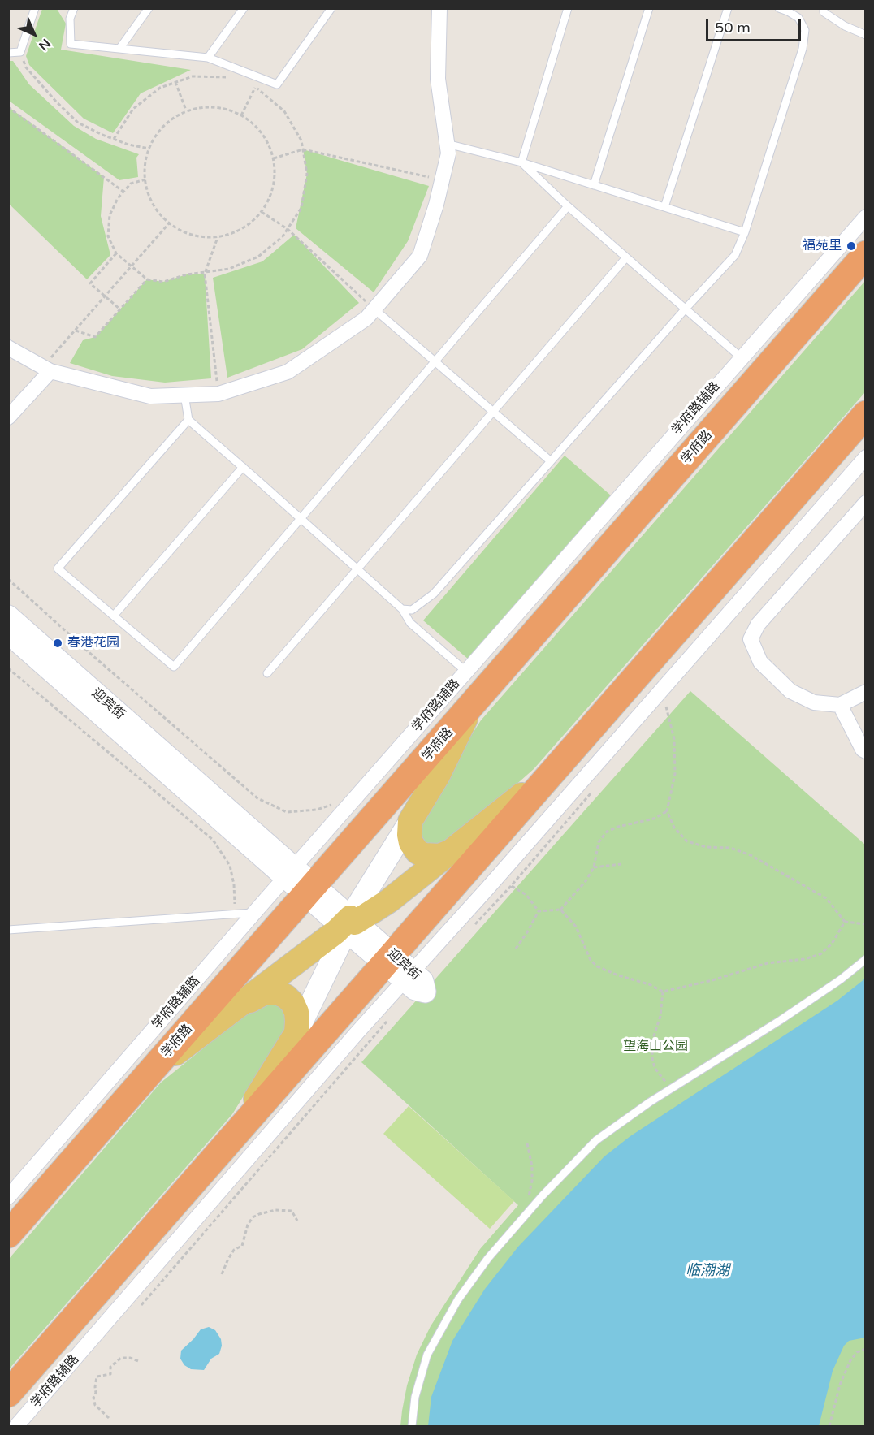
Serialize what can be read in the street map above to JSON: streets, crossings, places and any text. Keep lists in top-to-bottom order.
{
  "streets": {
    "highway": ["学府路"],
    "main road": ["迎宾街"],
    "street": ["学府路辅路"]
  },
  "crossings": [
    ["学府路辅路", "学府路"],
    ["学府路辅路", "迎宾街"],
    ["学府路", "迎宾街"]
  ],
  "water": ["临潮湖"],
  "parks": ["望海山公园"],
  "places": ["福苑里", "春港花园"],
  "scale_bar": "50 m",
  "north": "bottom right"
}
